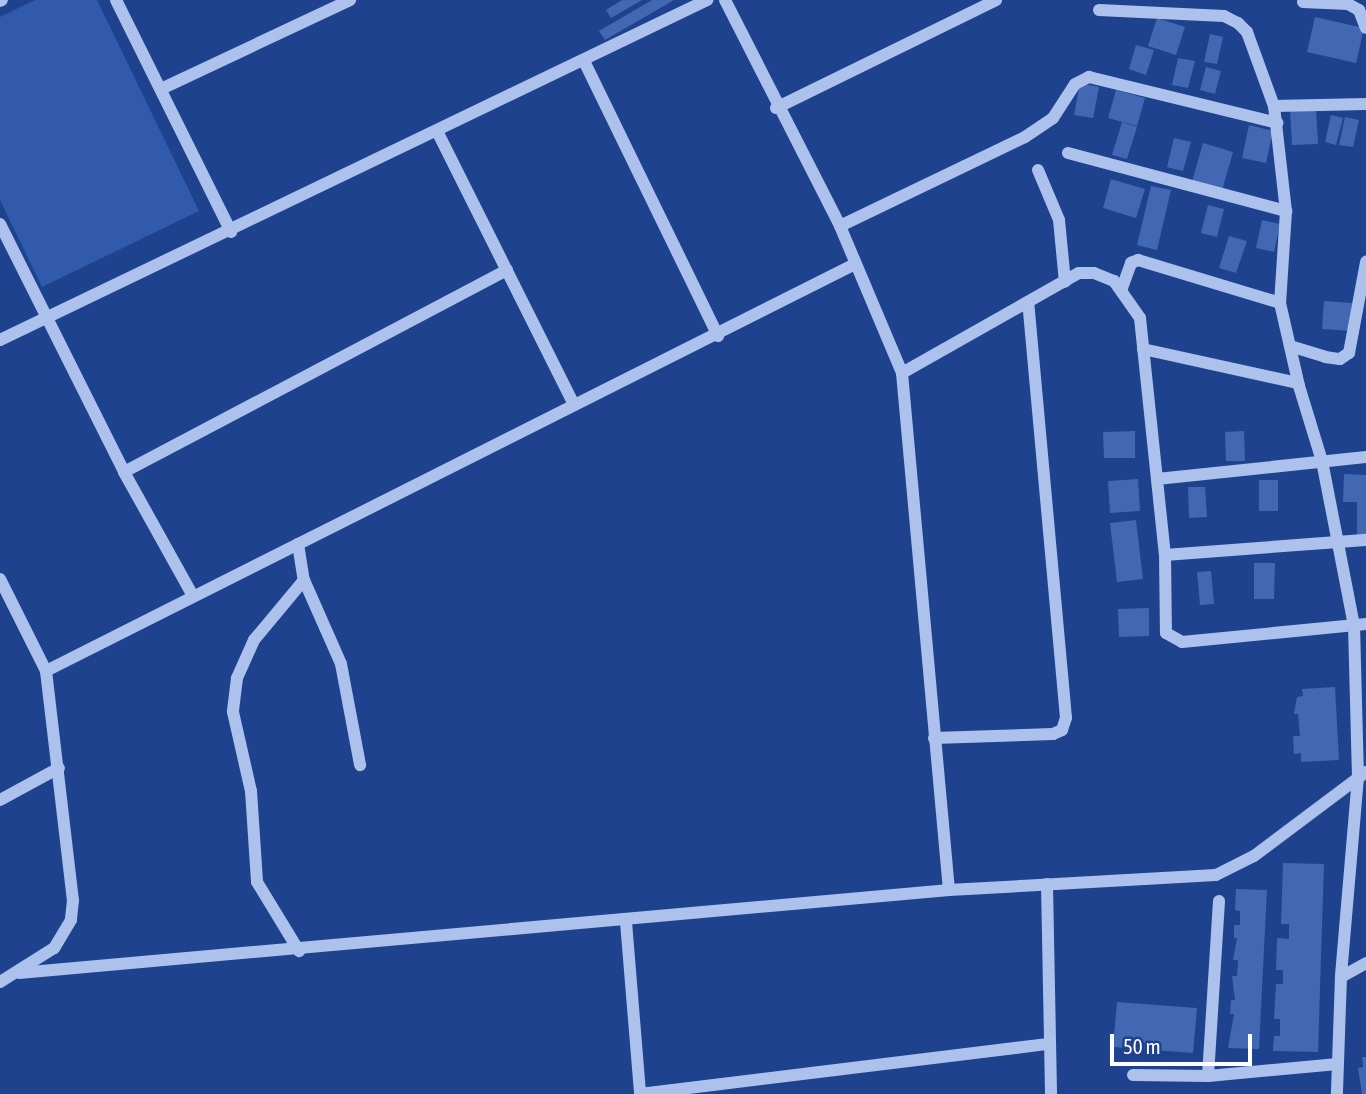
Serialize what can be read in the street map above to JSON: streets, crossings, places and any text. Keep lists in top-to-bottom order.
{
  "scale_bar": "50 m"
}
